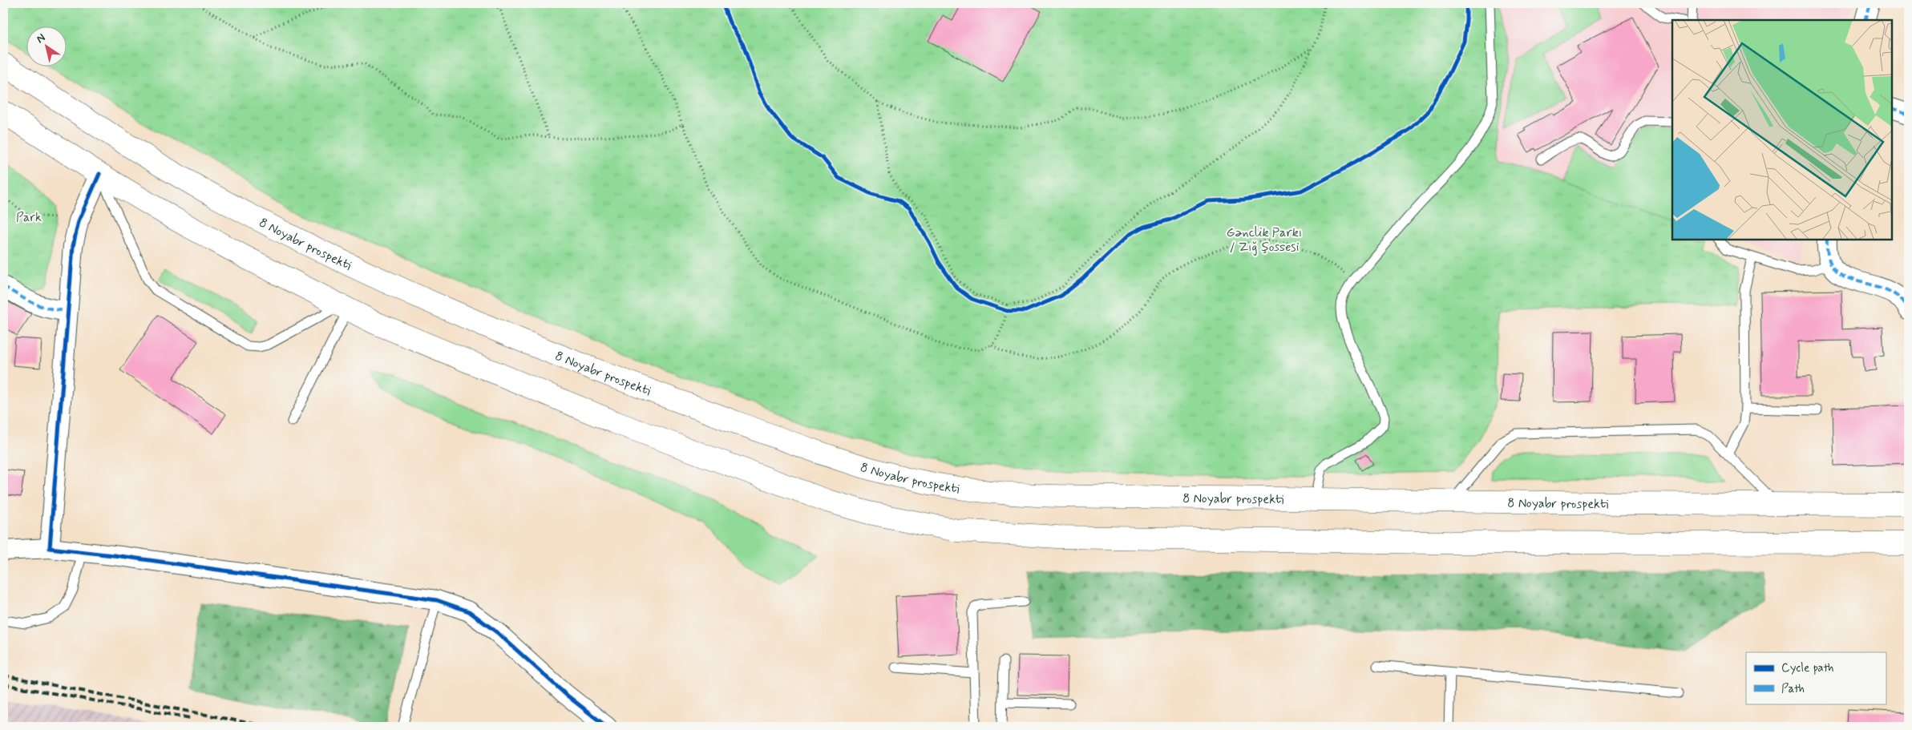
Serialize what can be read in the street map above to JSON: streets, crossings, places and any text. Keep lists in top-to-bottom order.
{
  "streets": {
    "highway": ["8 Noyabr prospekti"]
  },
  "parks": ["Park", "Gənclik Parkı / Zığ şossesi"],
  "legend": ["Cycle path", "Path"],
  "north": "top left"
}
